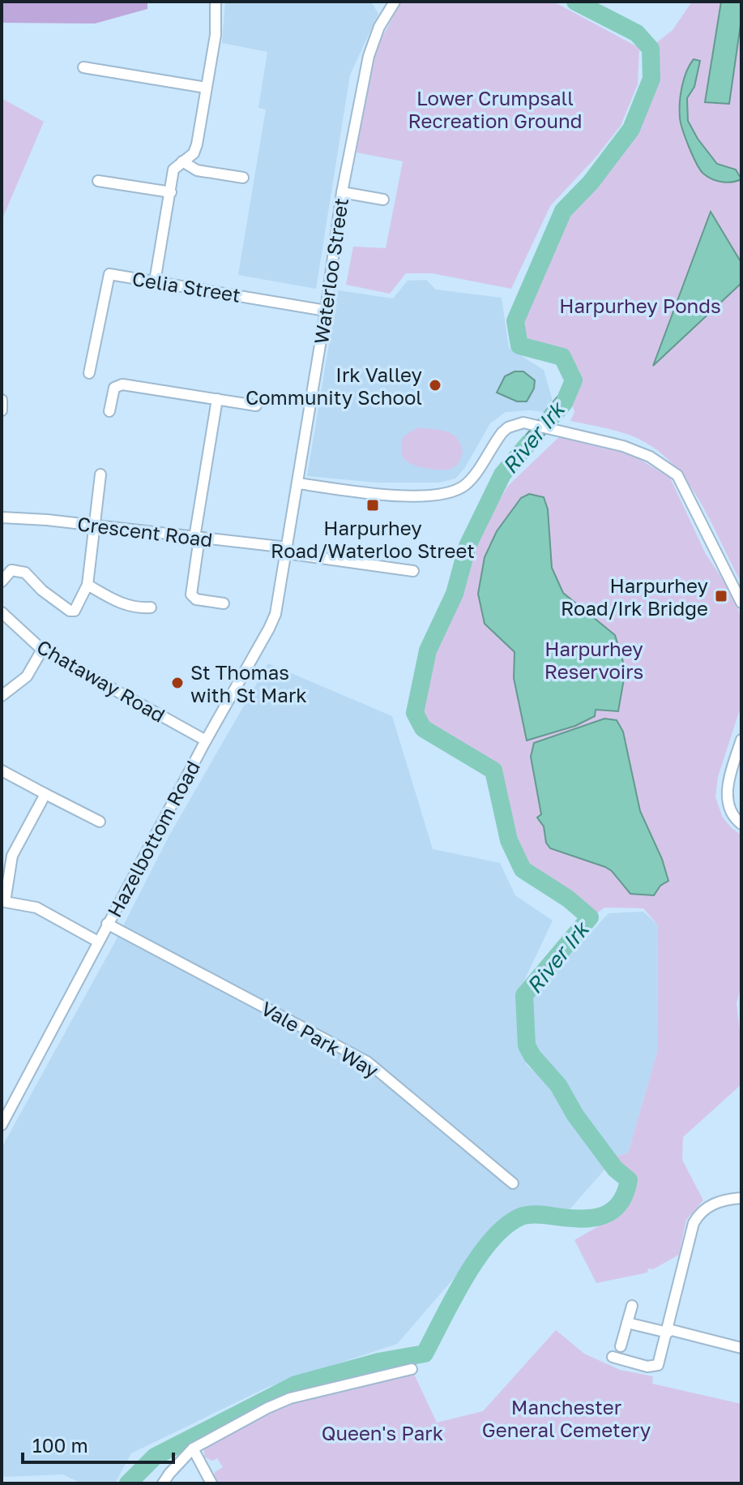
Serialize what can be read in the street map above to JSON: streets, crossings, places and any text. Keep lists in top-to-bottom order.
{
  "streets": {
    "street": [
      "Waterloo Street",
      "Celia Street",
      "Crescent Road",
      "Chataway Road",
      "Hazelbottom Road",
      "Vale Park Way"
    ]
  },
  "crossings": [
    ["Waterloo Street", "Celia Street"],
    ["Waterloo Street", "Crescent Road"],
    ["Waterloo Street", "Hazelbottom Road"],
    ["Crescent Road", "Hazelbottom Road"],
    ["Chataway Road", "Hazelbottom Road"],
    ["Hazelbottom Road", "Vale Park Way"]
  ],
  "water": ["River Irk"],
  "parks": [
    "Lower Crumpsall Recreation Ground",
    "Harpurhey Ponds",
    "Harpurhey Reservoirs",
    "Manchester General Cemetery",
    "Queen's Park"
  ],
  "places": {
    "other": ["Irk Valley Community School", "St Thomas with St Mark"],
    "transit": ["Harpurhey Road/Waterloo Street", "Harpurhey Road/Irk Bridge"]
  },
  "scale_bar": "100 m"
}
